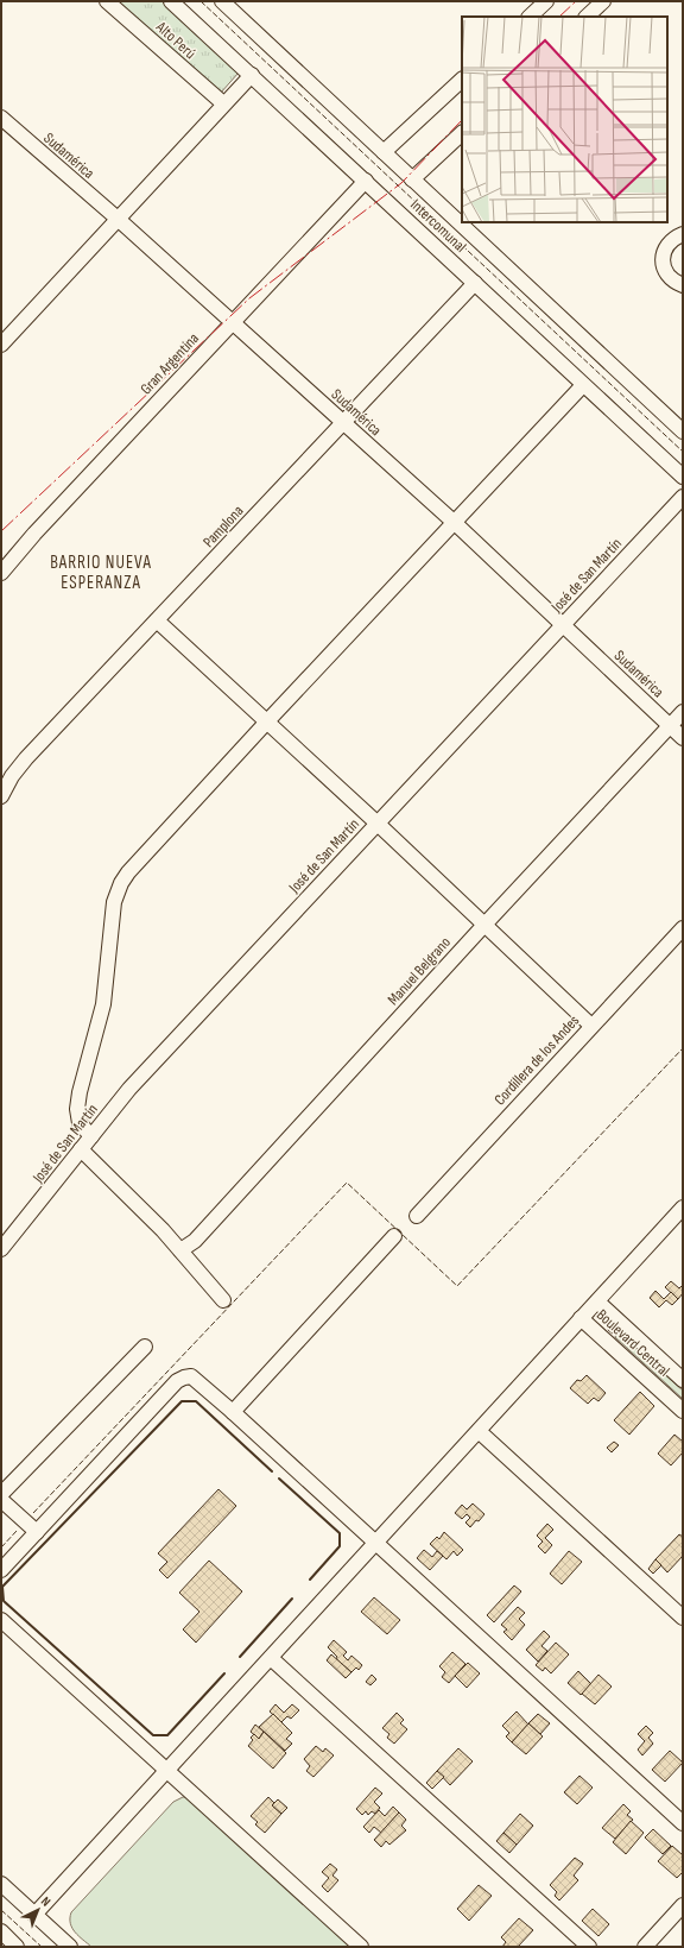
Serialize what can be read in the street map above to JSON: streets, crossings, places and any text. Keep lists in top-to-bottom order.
{
  "streets": {
    "street": [
      "Alto Perú",
      "Sudamérica",
      "Intercomunal",
      "Gran Argentina",
      "Pamplona",
      "José de San Martín",
      "Manuel Belgrano",
      "Cordillera de los Andes",
      "Boulevard Central"
    ]
  },
  "crossings": [
    ["Sudamérica", "Gran Argentina"],
    ["Sudamérica", "Pamplona"],
    ["Sudamérica", "José de San Martín"],
    ["Sudamérica", "Manuel Belgrano"],
    ["Intercomunal", "Gran Argentina"],
    ["Intercomunal", "Pamplona"]
  ],
  "districts": ["BARRIO NUEVA ESPERANZA"],
  "north": "top right"
}
